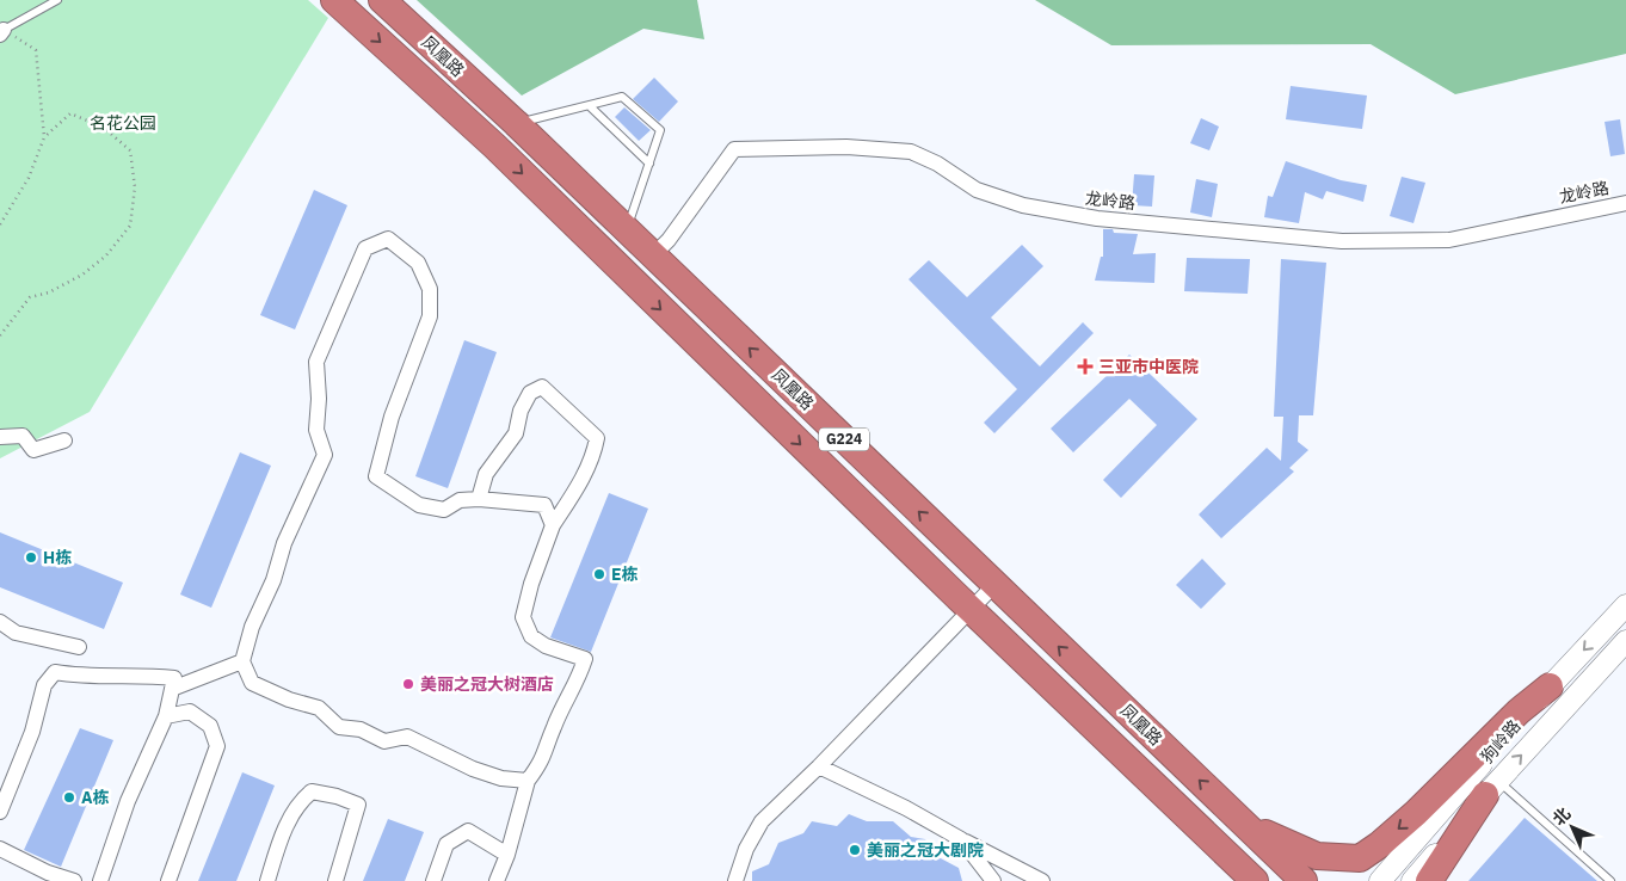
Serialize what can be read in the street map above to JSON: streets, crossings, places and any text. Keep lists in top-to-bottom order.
{
  "streets": {
    "highway": ["凤凰路", "G224"],
    "main road": ["狗岭路"],
    "street": ["龙岭路"]
  },
  "crossings": [
    ["凤凰路", "龙岭路"]
  ],
  "parks": ["名花公园"],
  "places": {
    "health": ["三亚市中医院"],
    "other": [
      "H栋",
      "E栋",
      "美丽之冠大树酒店",
      "A栋",
      "美丽之冠大剧院"
    ]
  },
  "north": "top left"
}
